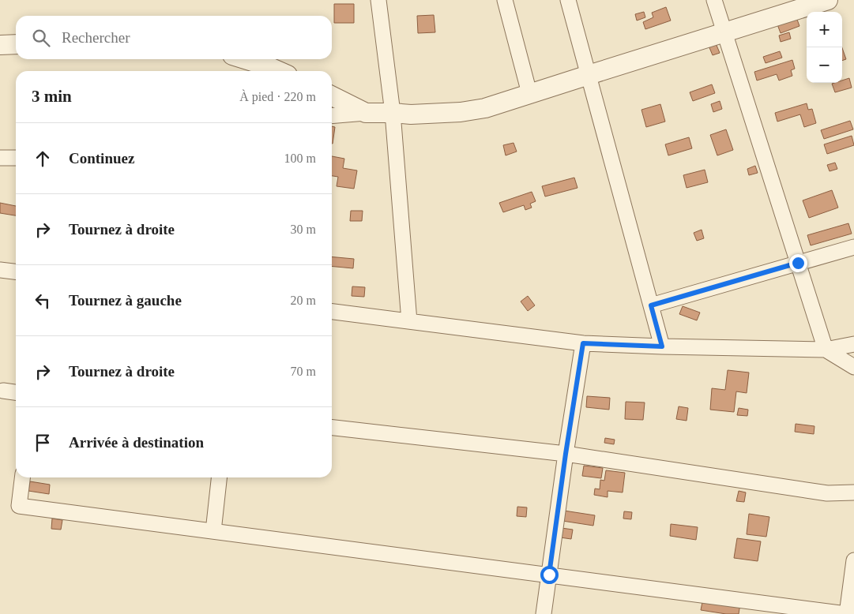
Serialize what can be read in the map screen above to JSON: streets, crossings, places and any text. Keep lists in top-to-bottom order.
{
  "page": {
    "map_buttons": ["+", "−"],
    "search": "Rechercher",
    "heading": ["3 min", "À pied · 220 m"],
    "list": [
      ["Continuez", "100 m"],
      ["Tournez à droite", "30 m"],
      ["Tournez à gauche", "20 m"],
      ["Tournez à droite", "70 m"],
      "Arrivée à destination"
    ]
  }
}
